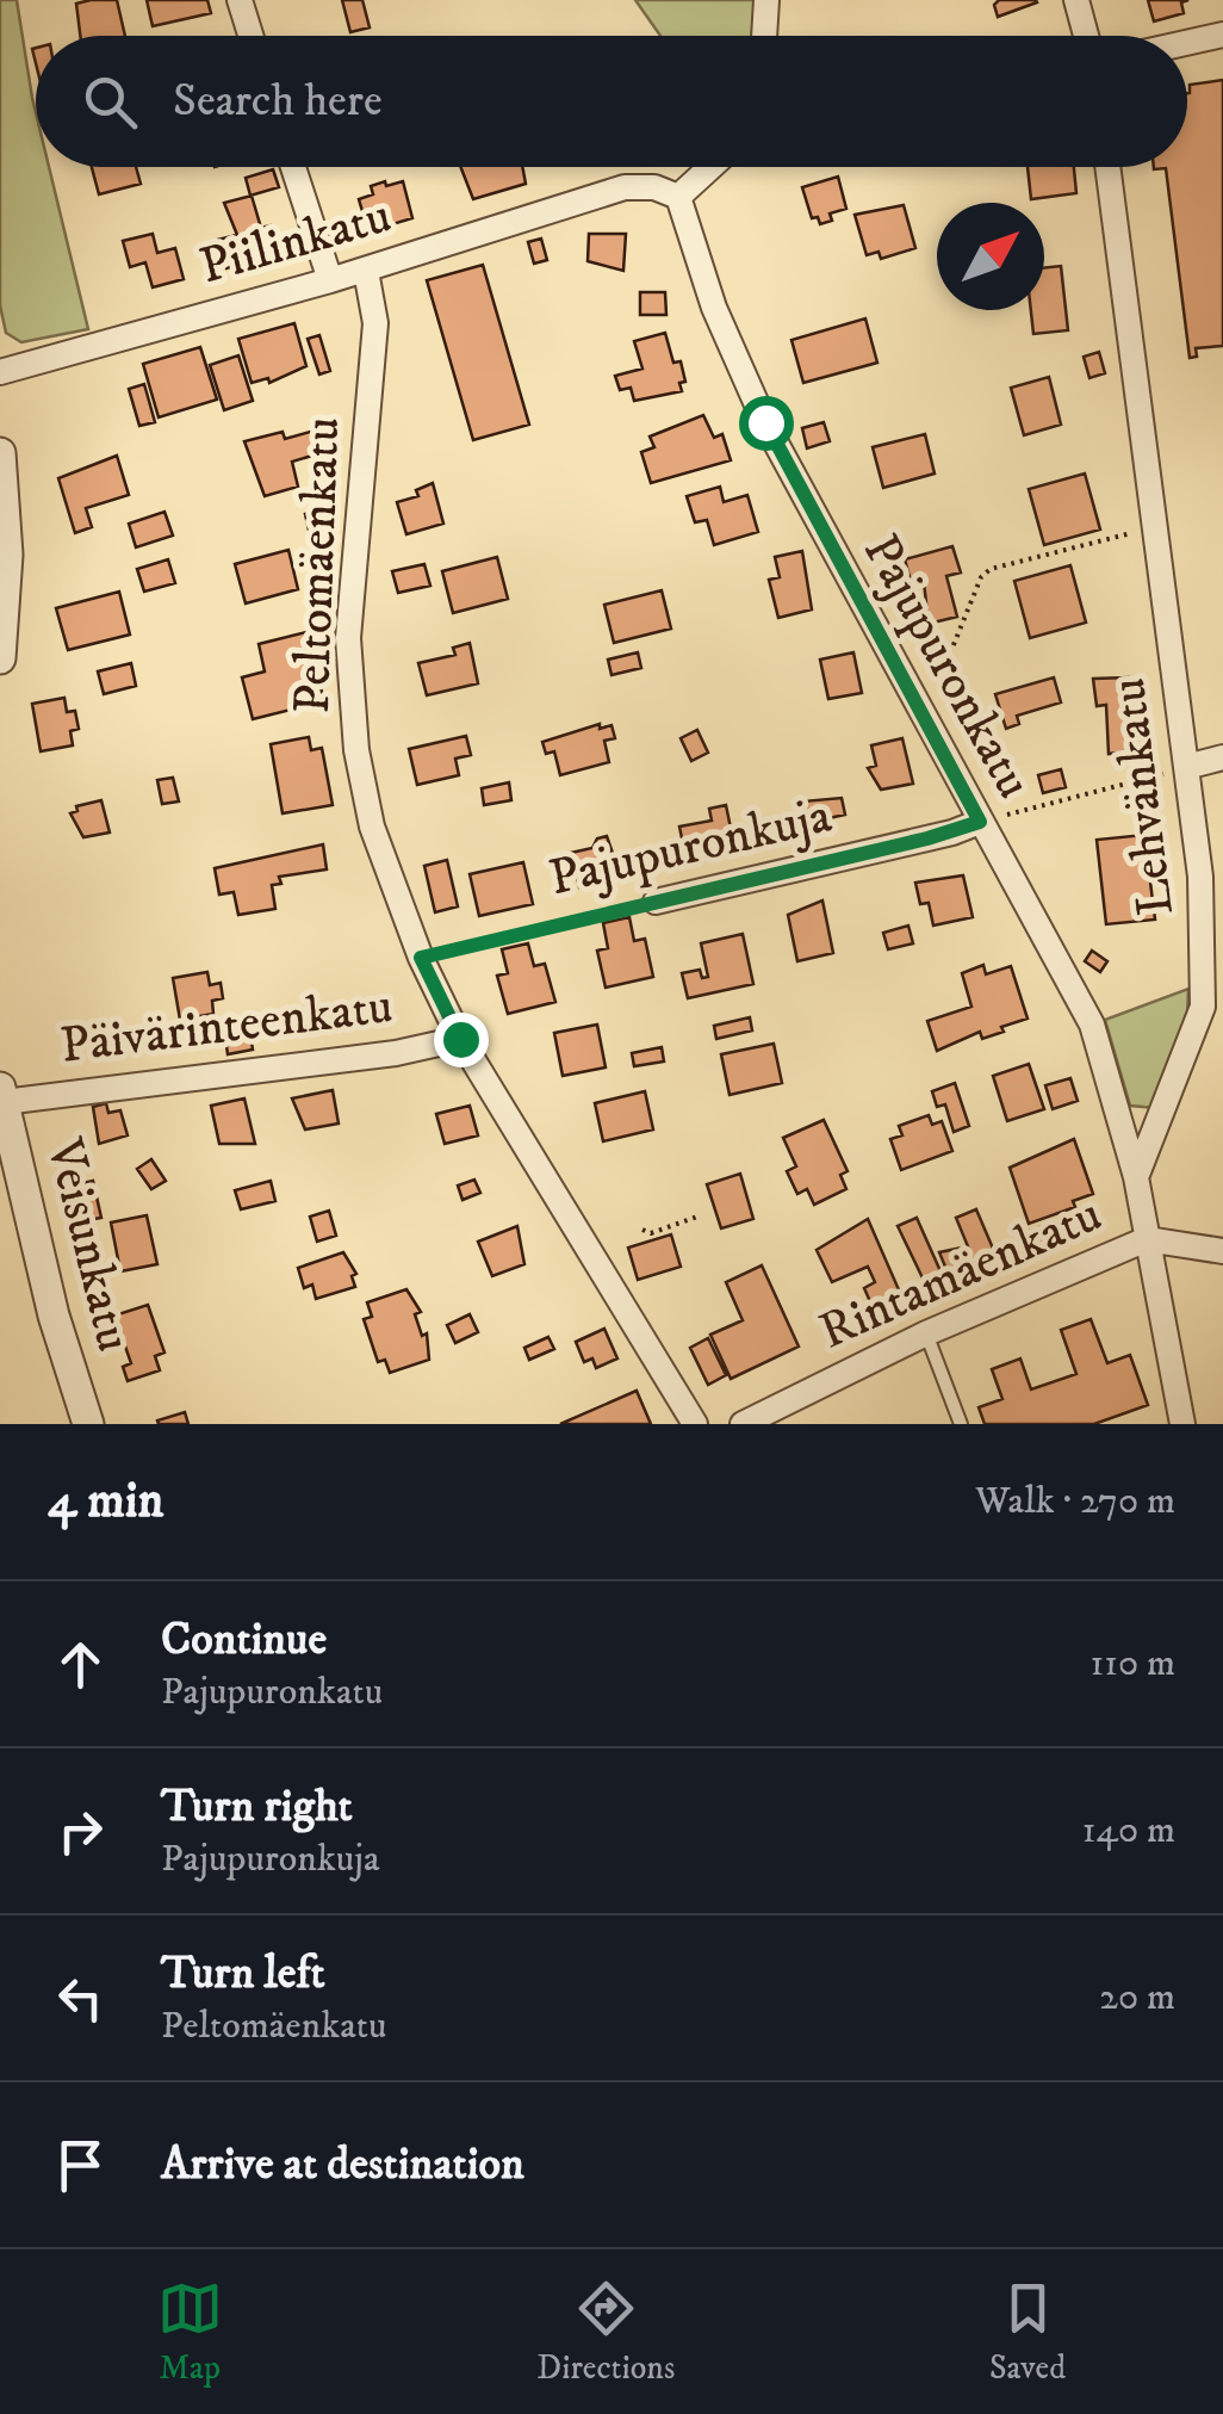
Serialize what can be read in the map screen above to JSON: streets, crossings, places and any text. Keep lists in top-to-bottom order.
{
  "streets": {
    "street": [
      "Piilinkatu",
      "Peltomäenkatu",
      "Pajupuronkatu",
      "Lehvänkatu",
      "Pajupuronkuja",
      "Päivärinteenkatu",
      "Veisunkatu",
      "Rintamäenkatu"
    ]
  },
  "crossings": [
    ["Piilinkatu", "Peltomäenkatu"],
    ["Piilinkatu", "Pajupuronkatu"],
    ["Peltomäenkatu", "Pajupuronkuja"],
    ["Peltomäenkatu", "Päivärinteenkatu"],
    ["Pajupuronkatu", "Lehvänkatu"],
    ["Pajupuronkatu", "Pajupuronkuja"],
    ["Päivärinteenkatu", "Veisunkatu"]
  ],
  "north": "top right",
  "page": {
    "search": "Search here",
    "heading": ["4 min", "Walk · 270 m"],
    "list": [
      ["Continue", "Pajupuronkatu", "110 m"],
      ["Turn right", "Pajupuronkuja", "140 m"],
      ["Turn left", "Peltomäenkatu", "20 m"],
      "Arrive at destination"
    ],
    "nav": ["Map", "Directions", "Saved"]
  }
}
